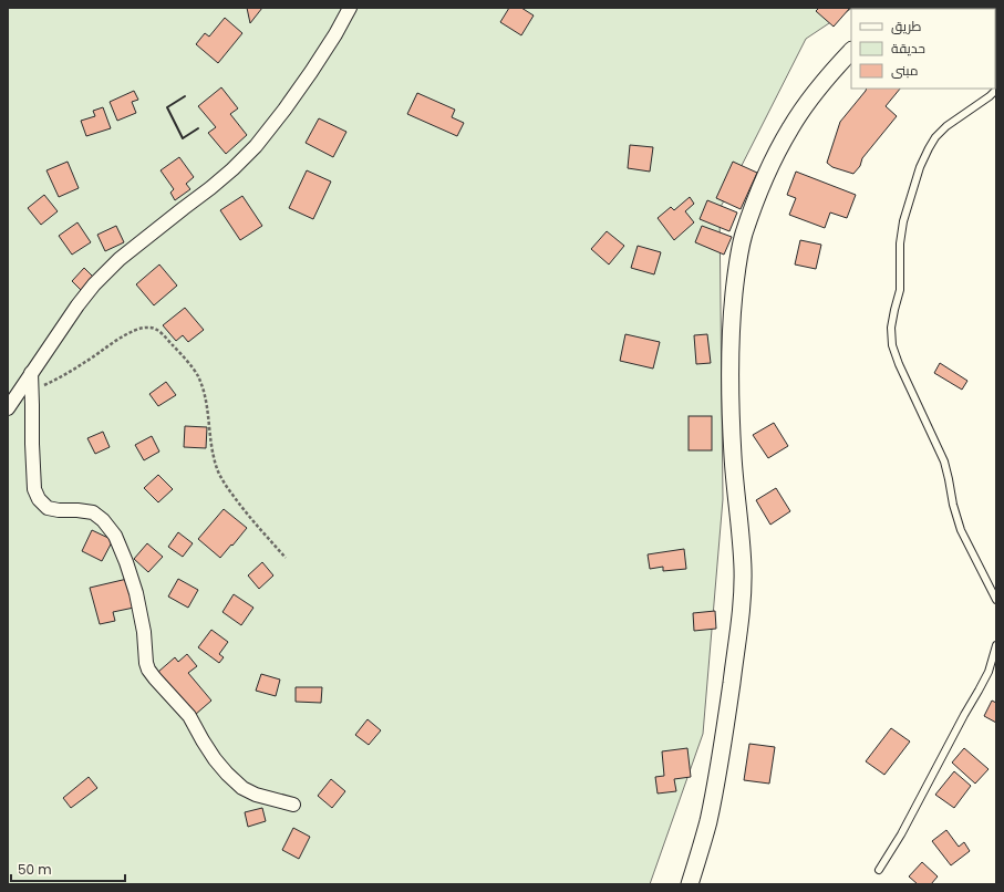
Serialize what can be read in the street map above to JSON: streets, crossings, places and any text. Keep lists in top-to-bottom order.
{
  "legend": ["طريق", "حديقة", "مبنى"],
  "scale_bar": "50 m"
}
